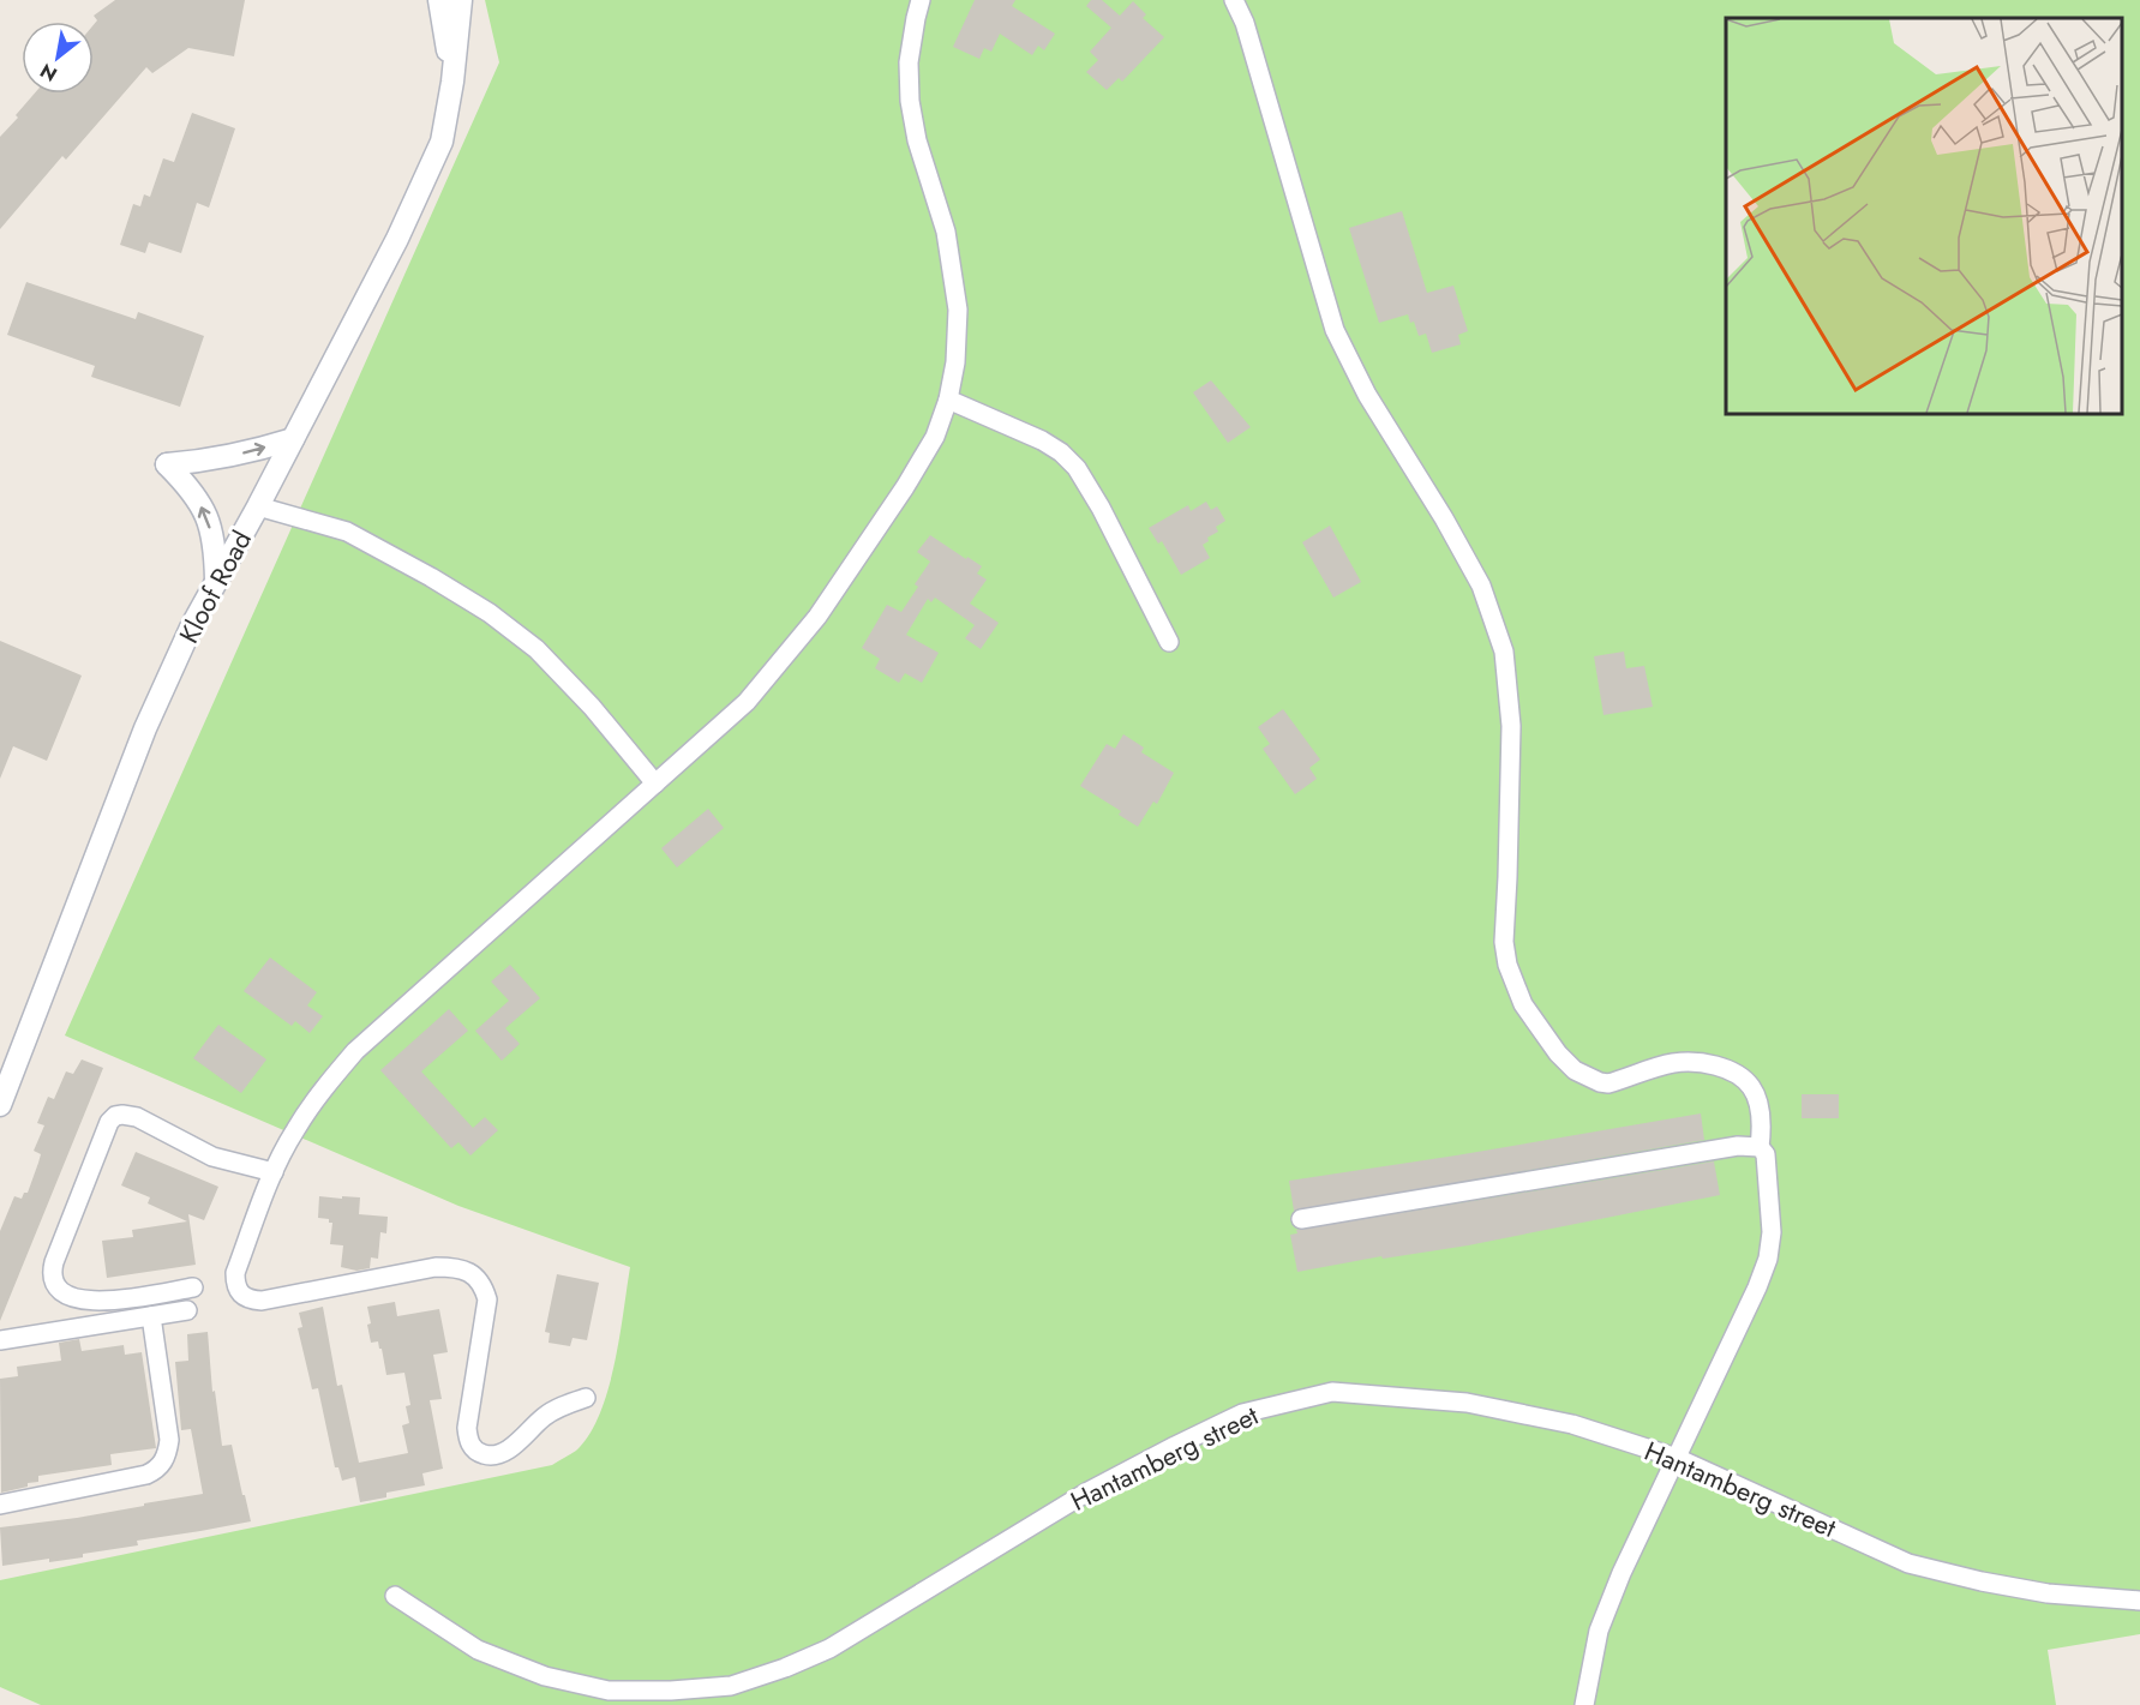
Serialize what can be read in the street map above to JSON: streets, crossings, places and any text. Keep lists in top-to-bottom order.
{
  "streets": {
    "street": ["Kloof Road", "Hantamberg street"]
  },
  "north": "bottom left"
}
